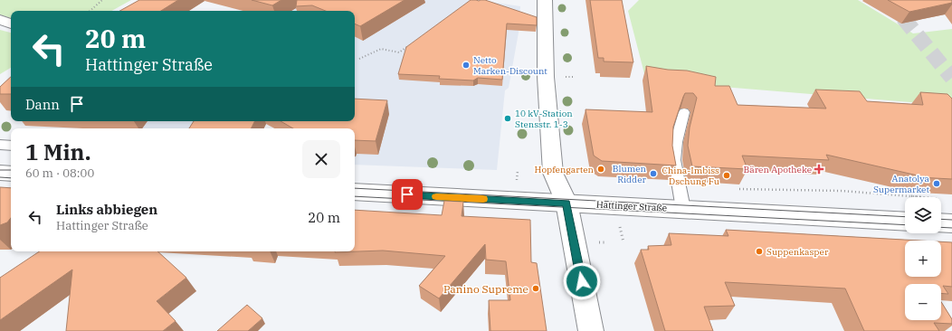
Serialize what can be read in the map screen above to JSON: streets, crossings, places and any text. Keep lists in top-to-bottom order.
{
  "streets": {
    "main road": ["Hattinger Straße"]
  },
  "places": {
    "other": [
      "Netto Marken-Discount",
      "10 kV-Station Stensstr. 1-3",
      "Hopfengarten",
      "Blumen Ridder",
      "China-Imbiss Dschung Fu",
      "Anatolya Supermarket",
      "Suppenkasper",
      "Panino Supreme"
    ],
    "health": ["Bären Apotheke"]
  },
  "page": {
    "turn": ["20 m", "Hattinger Straße"],
    "then": "Dann",
    "heading": ["1 Min.", "60 m · 08:00"],
    "list": [
      {
        "name": "Links abbiegen",
        "note": "Hattinger Straße",
        "value": "20 m"
      }
    ],
    "map_buttons": ["+", "−"]
  }
}
